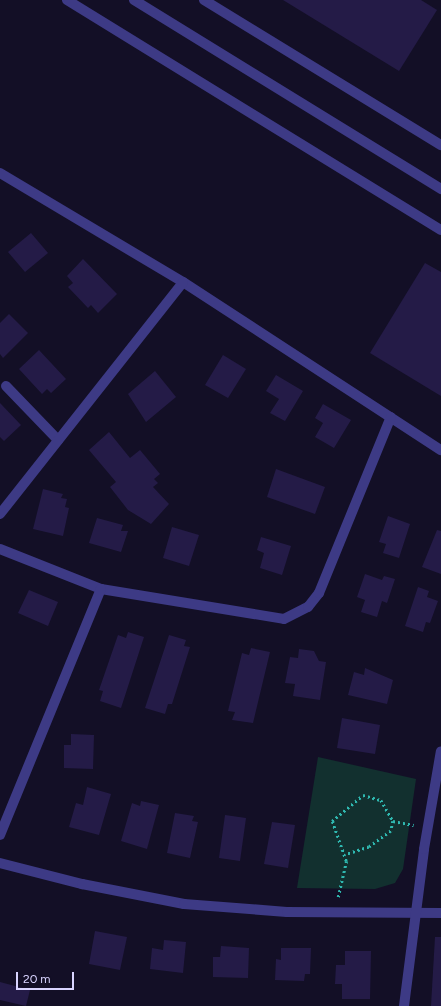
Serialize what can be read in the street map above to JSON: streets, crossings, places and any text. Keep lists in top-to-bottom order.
{
  "scale_bar": "20 m"
}
